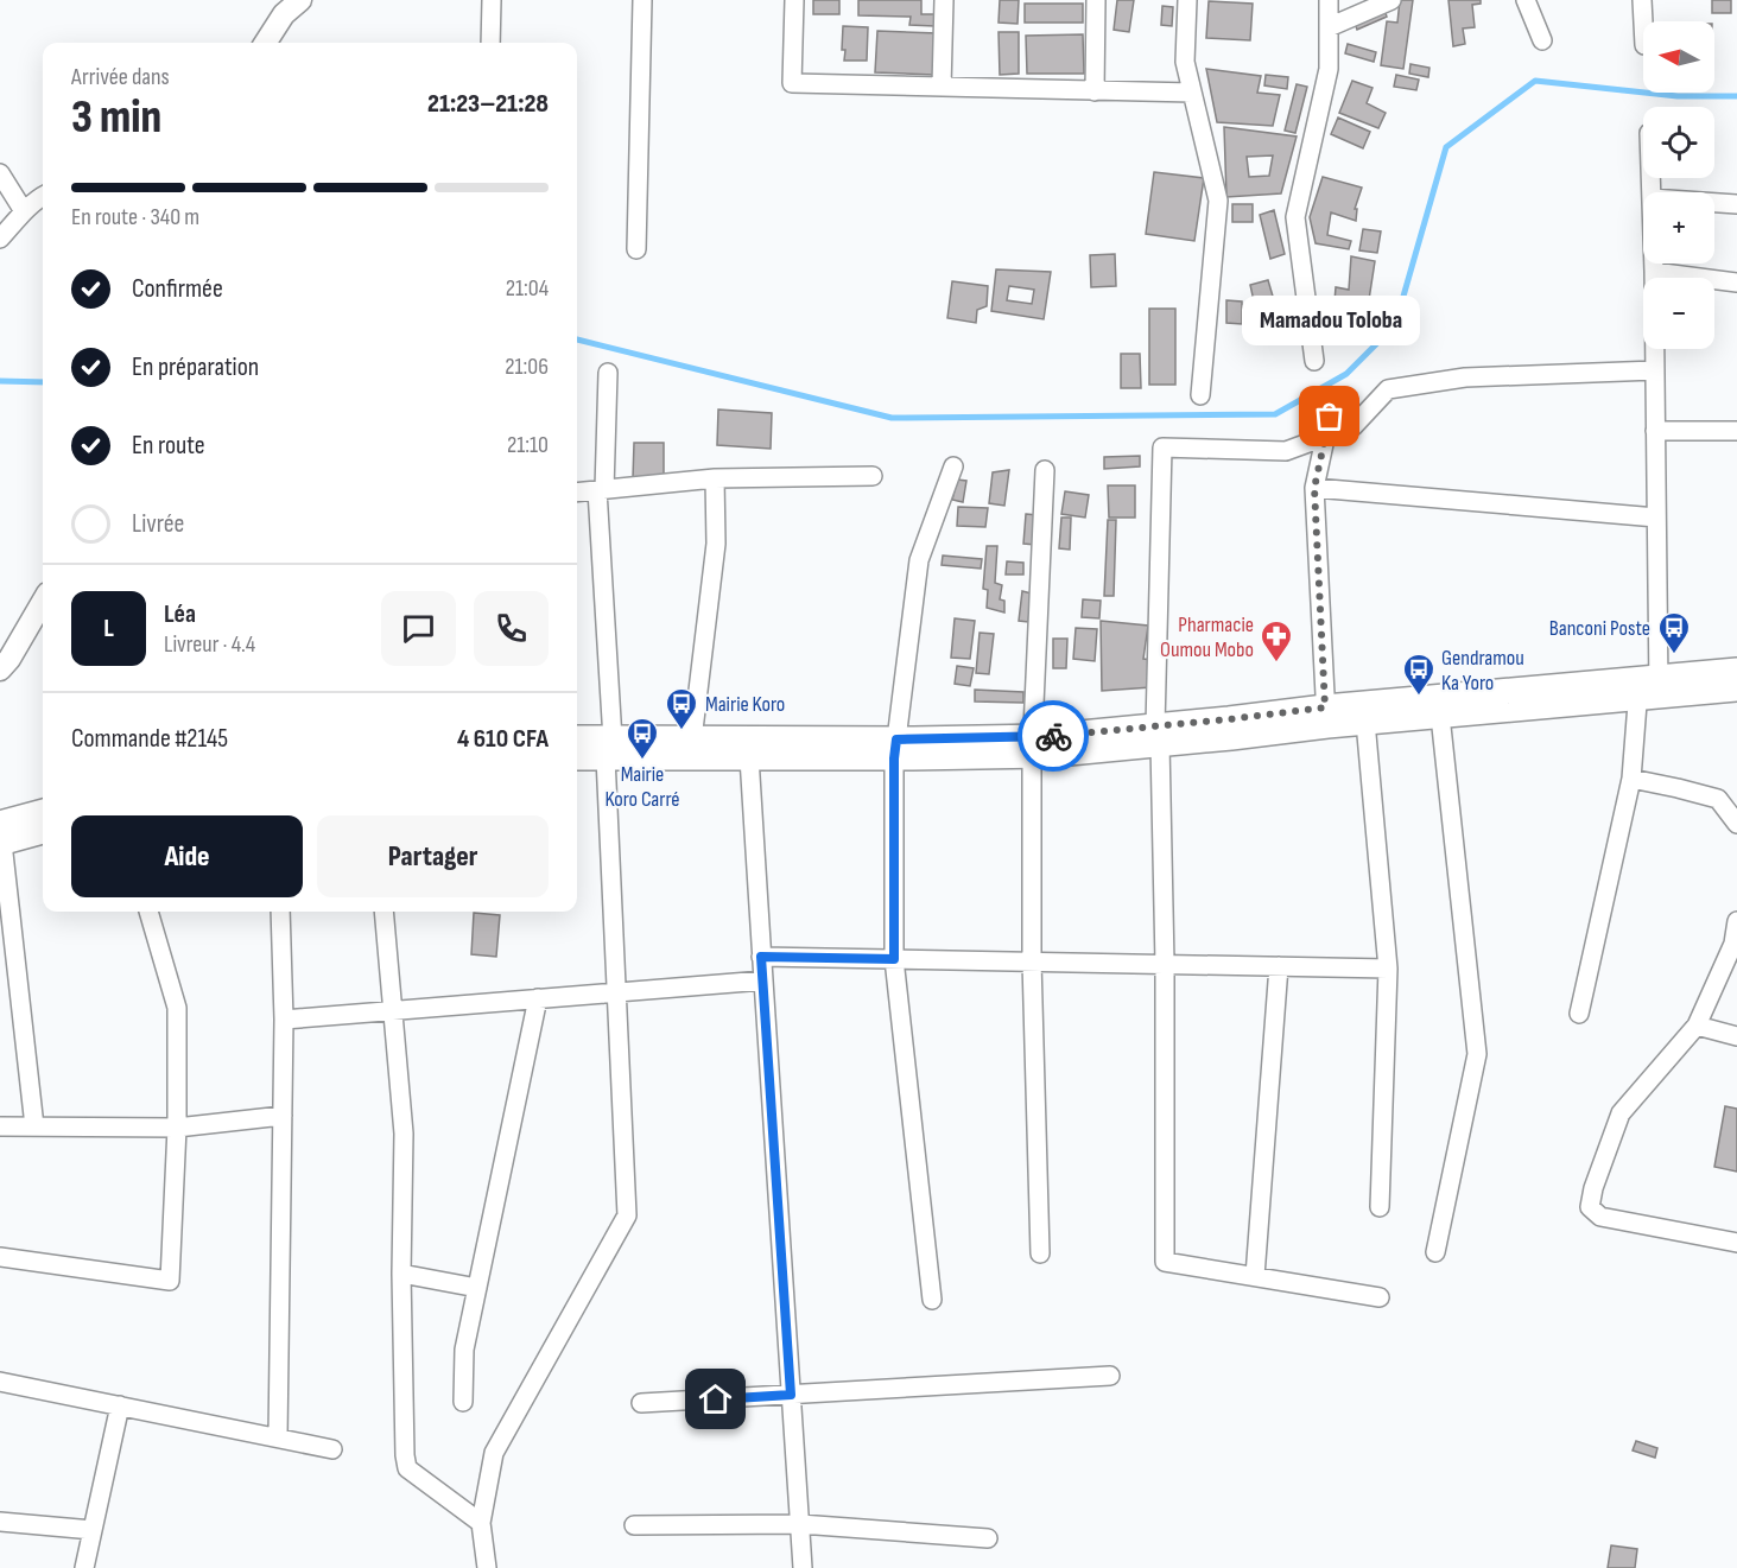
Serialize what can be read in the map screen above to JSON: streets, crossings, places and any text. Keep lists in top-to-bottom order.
{
  "places": {
    "other": ["Mamadou Toloba"],
    "bus stop": [
      "Banconi Poste",
      "Gendramou Ka Yoro",
      "Mairie Koro",
      "Mairie Koro Carré"
    ],
    "pharmacy": ["Pharmacie Oumou Mobo"]
  },
  "north": "left",
  "page": {
    "map_buttons": ["+", "−"],
    "heading": ["3 min", "Arrivée dans", "21:23–21:28"],
    "panel": [
      "Léa",
      "Livreur · 4.4",
      "Commande #2145",
      "4 610 CFA"
    ],
    "bar": "En route · 340 m",
    "list": [
      ["Confirmée", "21:04"],
      ["En préparation", "21:06"],
      ["En route", "21:10"],
      "Livrée"
    ],
    "bubble": "Mamadou Toloba",
    "round": "L",
    "buttons": ["Aide", "Partager"]
  }
}
